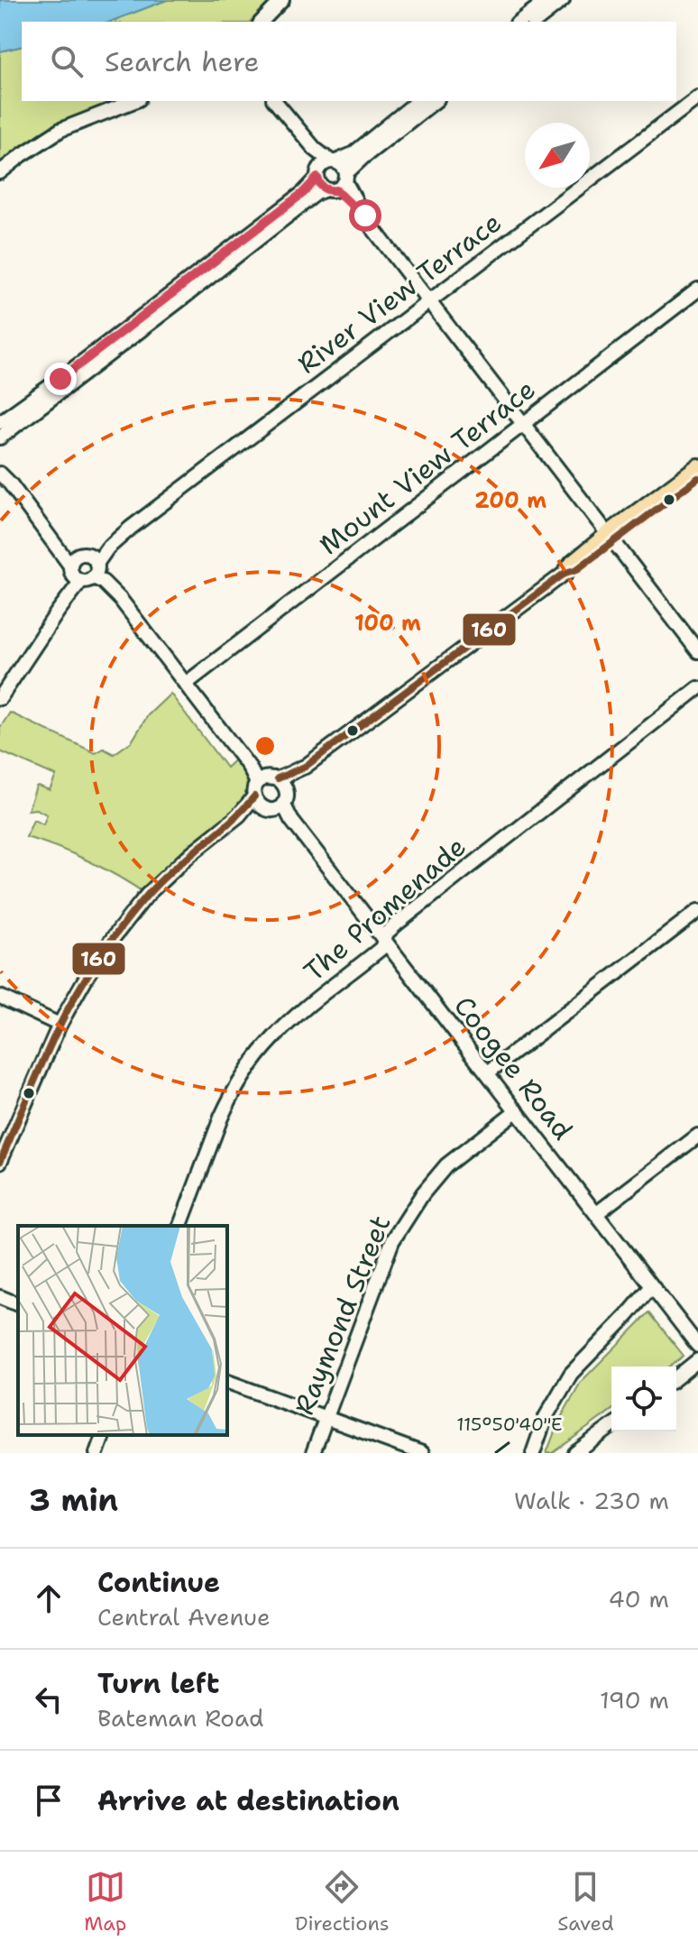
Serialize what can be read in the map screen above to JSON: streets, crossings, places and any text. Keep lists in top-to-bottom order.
{
  "streets": {
    "street": [
      "River View Terrace",
      "Mount View Terrace",
      "The Promenade",
      "Coogee Road",
      "Raymond Street"
    ]
  },
  "crossings": [
    ["The Promenade", "Coogee Road"],
    ["Coogee Road", "Raymond Street"]
  ],
  "lines": ["transit line 160"],
  "north": "bottom left",
  "page": {
    "search": "Search here",
    "heading": ["3 min", "Walk · 230 m"],
    "list": [
      ["Continue", "Central Avenue", "40 m"],
      ["Turn left", "Bateman Road", "190 m"],
      "Arrive at destination"
    ],
    "nav": ["Map", "Directions", "Saved"]
  },
  "coordinates": ["115°50'40\"E"],
  "rings": ["200 m", "100 m"]
}
